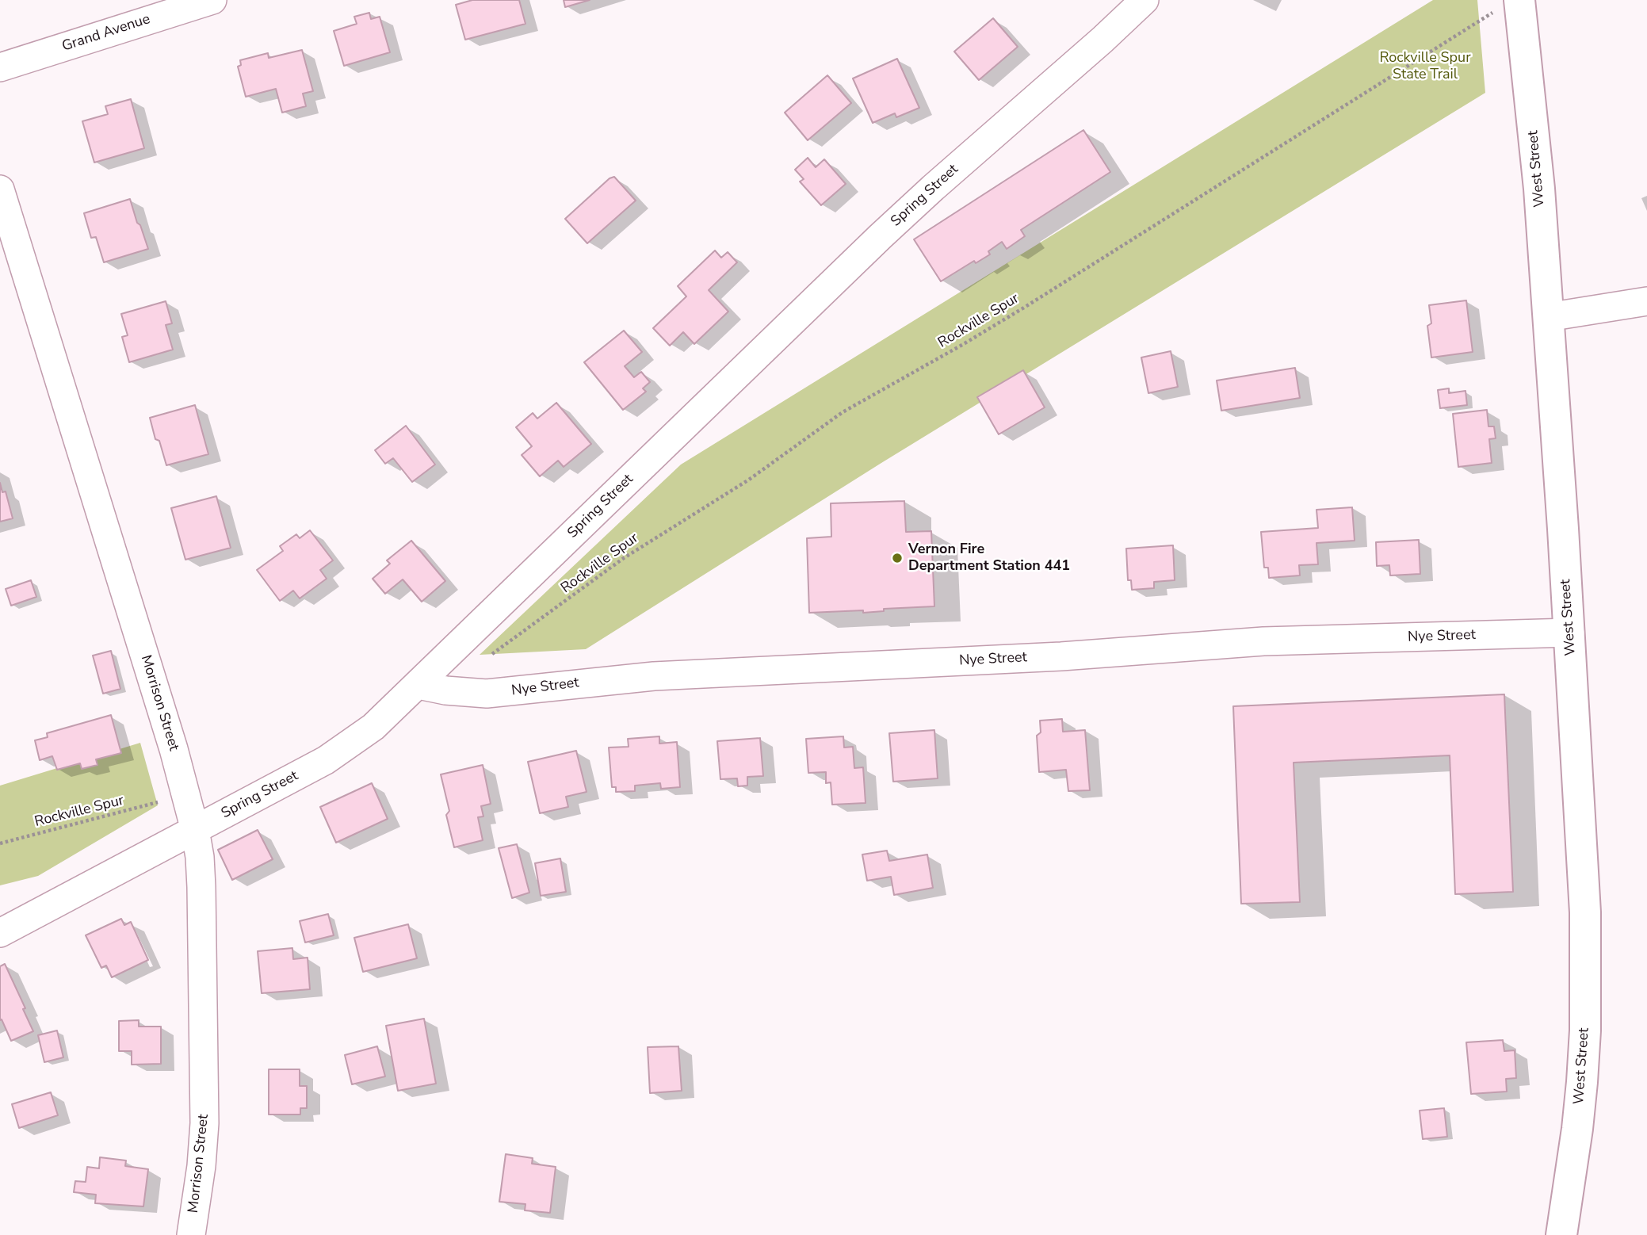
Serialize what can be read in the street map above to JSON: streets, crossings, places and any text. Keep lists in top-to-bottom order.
{
  "streets": {
    "main road": ["West Street"],
    "street": [
      "Grand Avenue",
      "Spring Street",
      "Nye Street",
      "Morrison Street"
    ],
    "path": ["Rockville Spur"]
  },
  "crossings": [
    ["West Street", "Rockville Spur"],
    ["West Street", "Nye Street"],
    ["Spring Street", "Nye Street"],
    ["Spring Street", "Morrison Street"]
  ],
  "parks": ["Rockville Spur State Trail"],
  "places": ["Vernon Fire Department Station 441"]
}
